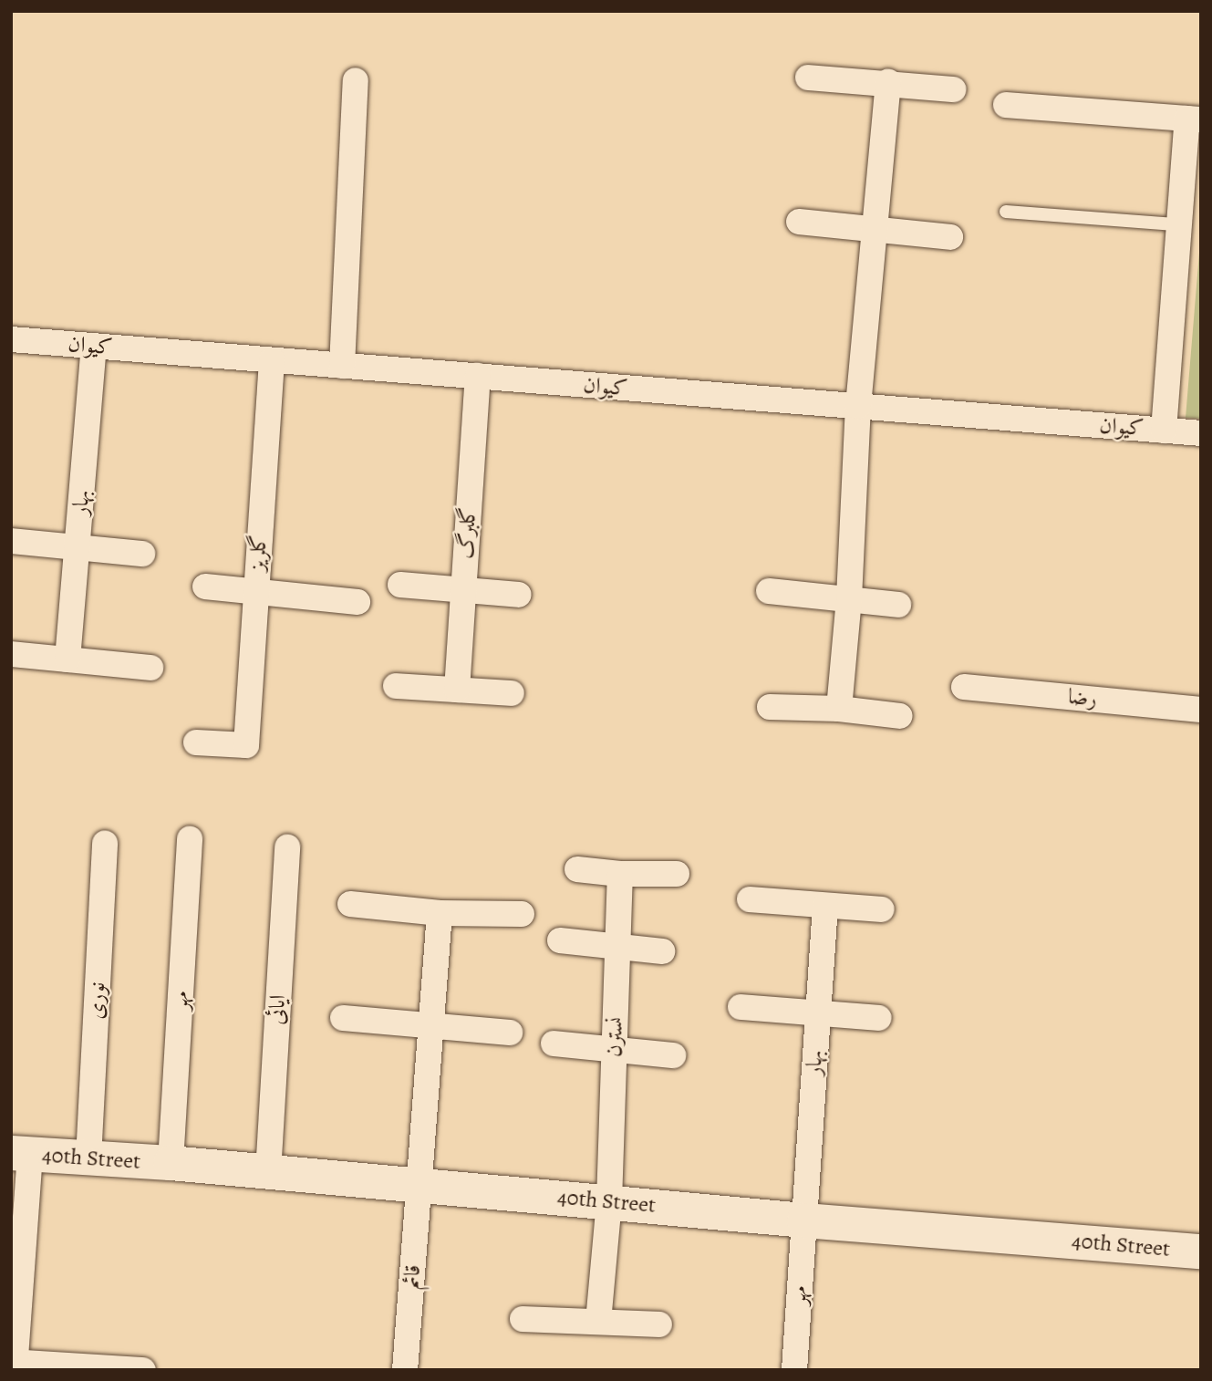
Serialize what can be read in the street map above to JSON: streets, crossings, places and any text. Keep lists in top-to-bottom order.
{
  "streets": {
    "street": [
      "کیوان",
      "بهار",
      "گلبرگ",
      "گلریز",
      "رضا",
      "نوری",
      "مهر",
      "ایائی",
      "نسترن",
      "40th Street",
      "قائم"
    ]
  },
  "crossings": [
    ["کیوان", "بهار"],
    ["کیوان", "گلبرگ"],
    ["کیوان", "گلریز"],
    ["بهار", "مهر"],
    ["بهار", "40th Street"],
    ["نوری", "40th Street"],
    ["مهر", "40th Street"],
    ["ایائی", "40th Street"],
    ["نسترن", "40th Street"],
    ["40th Street", "قائم"]
  ]
}
